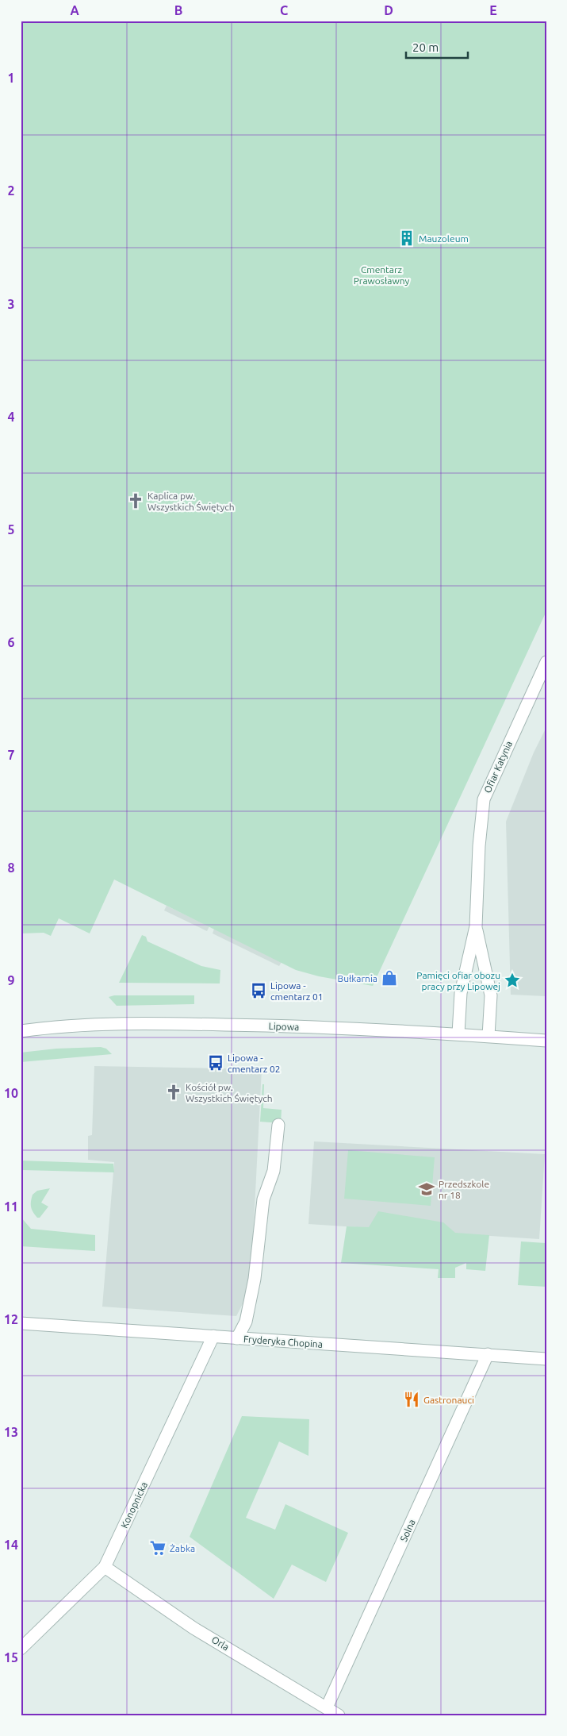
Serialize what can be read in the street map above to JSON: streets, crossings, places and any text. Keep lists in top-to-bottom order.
{
  "streets": {
    "street": [
      "Ofiar Katynia",
      "Lipowa",
      "Fryderyka Chopina",
      "Konopnicka",
      "Solna",
      "Orla"
    ]
  },
  "crossings": [
    ["Ofiar Katynia", "Lipowa"],
    ["Fryderyka Chopina", "Konopnicka"],
    ["Fryderyka Chopina", "Solna"],
    ["Konopnicka", "Orla"],
    ["Solna", "Orla"]
  ],
  "parks": ["Cmentarz Prawosławny"],
  "places": {
    "building": ["Mauzoleum"],
    "church": ["Kaplica pw. Wszystkich Świętych", "Kościół pw. Wszystkich Świętych"],
    "shop": ["Bułkarnia"],
    "place": ["Pamięci ofiar obozu pracy przy Lipowej"],
    "bus stop": ["Lipowa - cmentarz 01", "Lipowa - cmentarz 02"],
    "school or university": ["Przedszkole nr 18"],
    "restaurant": ["Gastronauci"],
    "supermarket": ["Żabka"]
  },
  "scale_bar": "20 m",
  "grid": {
    "columns": [
      "A",
      "B",
      "C",
      "D",
      "E"
    ],
    "rows": [
      "1",
      "2",
      "3",
      "4",
      "5",
      "6",
      "7",
      "8",
      "9",
      "10",
      "11",
      "12",
      "13",
      "14",
      "15"
    ]
  }
}
